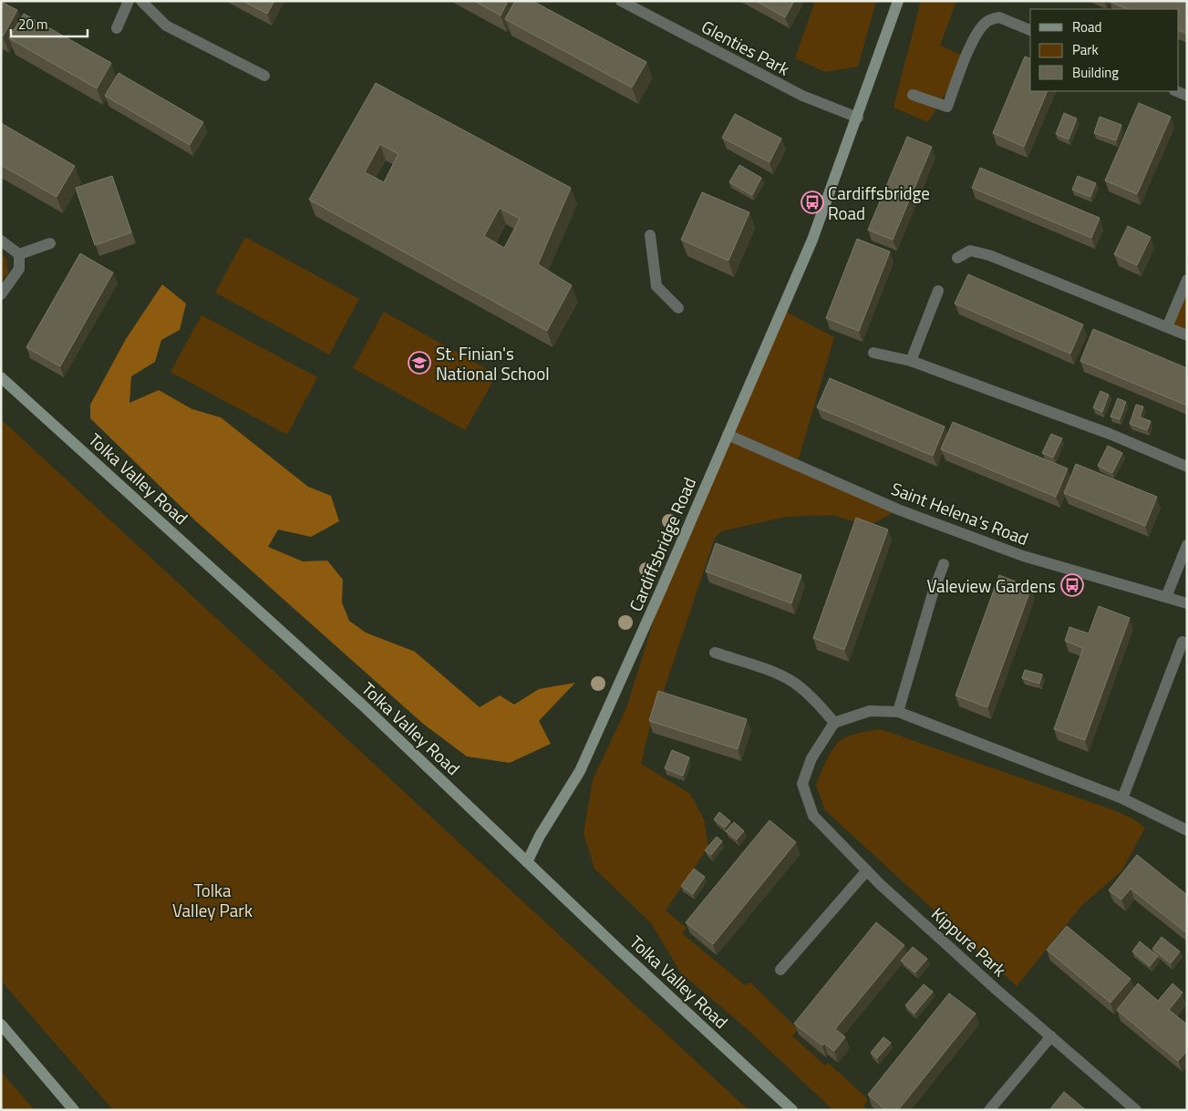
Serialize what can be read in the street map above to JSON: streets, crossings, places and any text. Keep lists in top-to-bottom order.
{
  "streets": {
    "main road": ["Tolka Valley Road", "Cardiffsbridge Road"],
    "street": ["Glenties Park", "Saint Helena's Road", "Kippure Park"]
  },
  "crossings": [
    ["Glenties Park", "Cardiffsbridge Road"],
    ["Tolka Valley Road", "Cardiffsbridge Road"],
    ["Saint Helena's Road", "Cardiffsbridge Road"]
  ],
  "parks": ["Tolka Valley Park"],
  "places": {
    "bus stop": ["Cardiffsbridge Road", "Valeview Gardens"],
    "school or university": ["St. Finian's National School"]
  },
  "legend": ["Road", "Park", "Building"],
  "scale_bar": "20 m"
}
